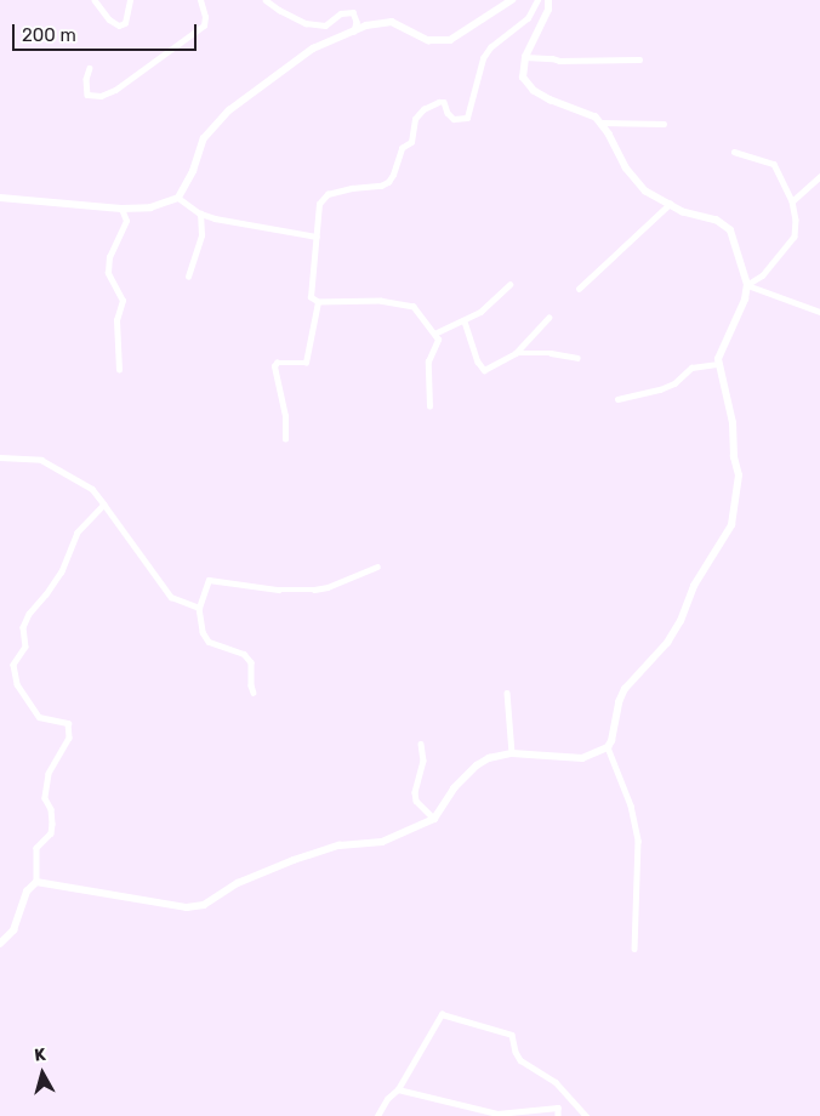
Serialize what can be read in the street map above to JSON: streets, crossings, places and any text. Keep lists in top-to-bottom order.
{
  "scale_bar": "200 m",
  "north": "top"
}
